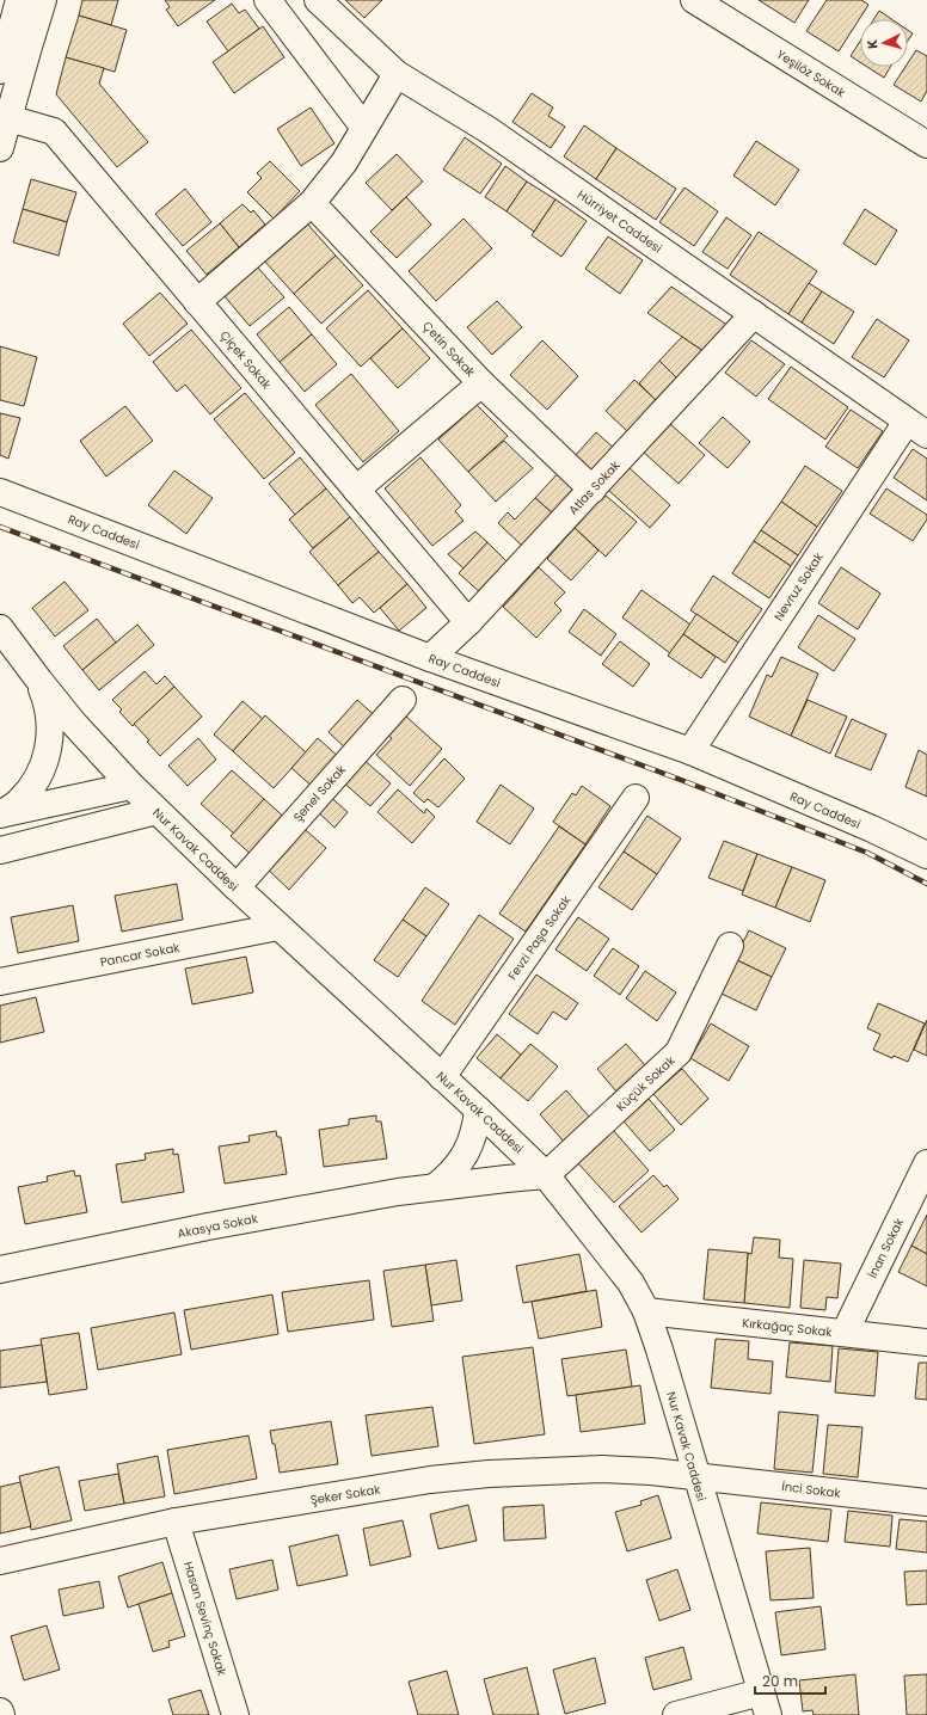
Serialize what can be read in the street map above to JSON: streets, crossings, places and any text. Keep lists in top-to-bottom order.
{
  "streets": {
    "street": [
      "Yeşilöz Sokak",
      "Hürriyet Caddesi",
      "Çetin Sokak",
      "Çiçek Sokak",
      "Atlas Sokak",
      "Ray Caddesi",
      "Nevruz Sokak",
      "Şenel Sokak",
      "Nur Kavak Caddesi",
      "Fevzi Paşa Sokak",
      "Pancar Sokak",
      "Küçük Sokak",
      "Akasya Sokak",
      "İnan Sokak",
      "Kırkağaç Sokak",
      "İnci Sokak",
      "Şeker Sokak",
      "Hasan Sevinç Sokak"
    ]
  },
  "crossings": [
    ["Hürriyet Caddesi", "Atlas Sokak"],
    ["Hürriyet Caddesi", "Nevruz Sokak"],
    ["Çetin Sokak", "Atlas Sokak"],
    ["Çiçek Sokak", "Atlas Sokak"],
    ["Atlas Sokak", "Ray Caddesi"],
    ["Ray Caddesi", "Nevruz Sokak"],
    ["Şenel Sokak", "Nur Kavak Caddesi"],
    ["Nur Kavak Caddesi", "Fevzi Paşa Sokak"],
    ["Nur Kavak Caddesi", "Pancar Sokak"],
    ["Nur Kavak Caddesi", "Küçük Sokak"],
    ["Nur Kavak Caddesi", "Akasya Sokak"],
    ["Nur Kavak Caddesi", "Kırkağaç Sokak"],
    ["Nur Kavak Caddesi", "İnci Sokak"],
    ["Nur Kavak Caddesi", "Şeker Sokak"],
    ["Küçük Sokak", "Akasya Sokak"],
    ["İnan Sokak", "Kırkağaç Sokak"],
    ["İnci Sokak", "Şeker Sokak"],
    ["Şeker Sokak", "Hasan Sevinç Sokak"]
  ],
  "scale_bar": "20 m",
  "north": "left"
}
